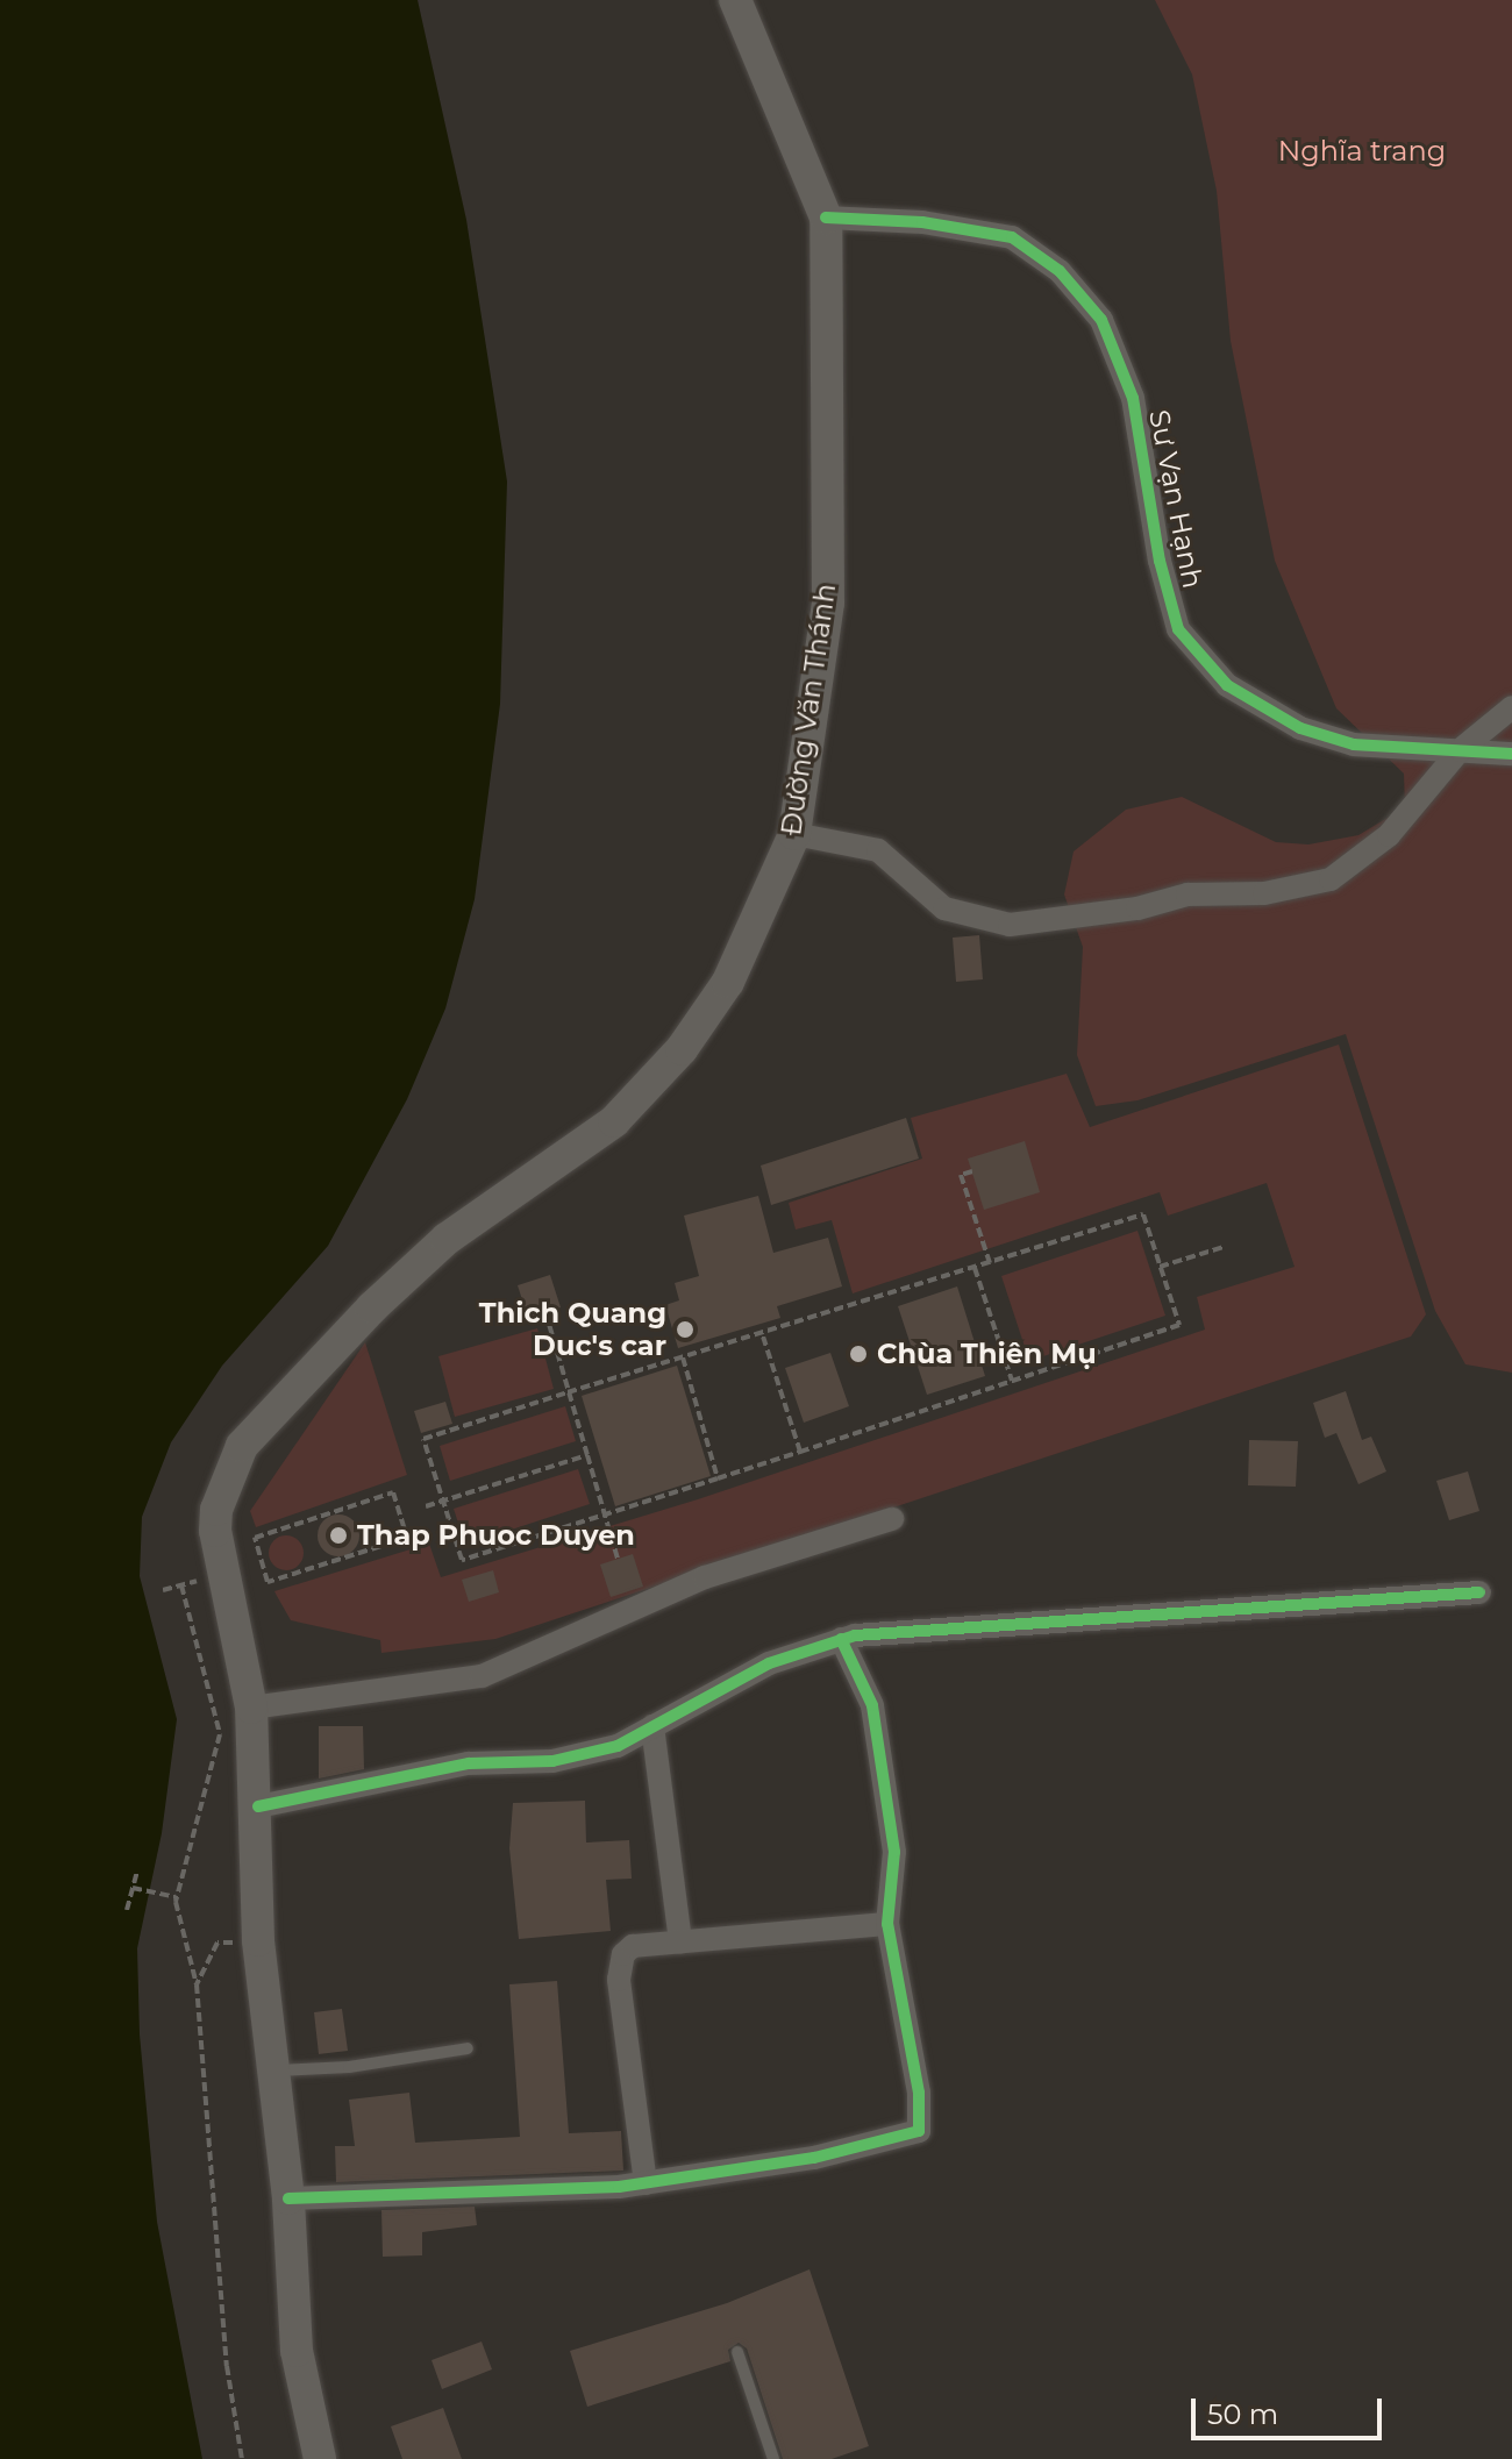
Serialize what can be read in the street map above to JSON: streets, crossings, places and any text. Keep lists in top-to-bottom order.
{
  "streets": {
    "main road": ["Đường Văn Thánh"],
    "street": ["Sư Vạn Hạnh"]
  },
  "crossings": [
    ["Sư Vạn Hạnh", "Đường Văn Thánh"]
  ],
  "parks": ["Nghĩa trang"],
  "places": ["Thich Quang Duc's car", "Chùa Thiên Mụ", "Thap Phuoc Duyen"],
  "scale_bar": "50 m"
}
